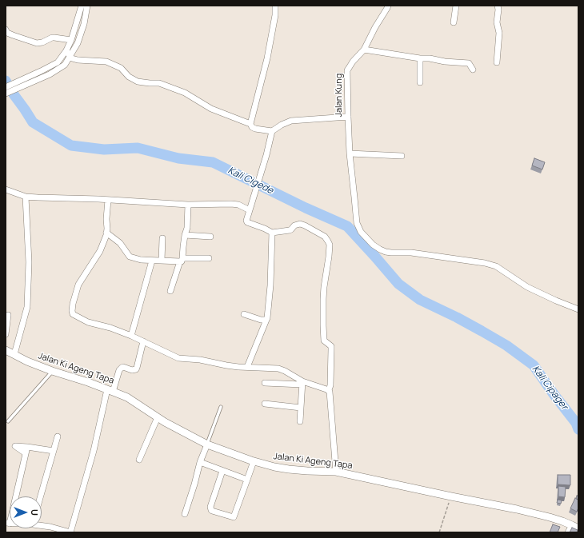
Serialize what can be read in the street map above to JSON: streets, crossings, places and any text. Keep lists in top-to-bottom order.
{
  "streets": {
    "street": ["Jalan Kung", "Jalan Ki Ageng Tapa"]
  },
  "water": ["Kali Cigede", "Kali Cipager"],
  "north": "right"
}
